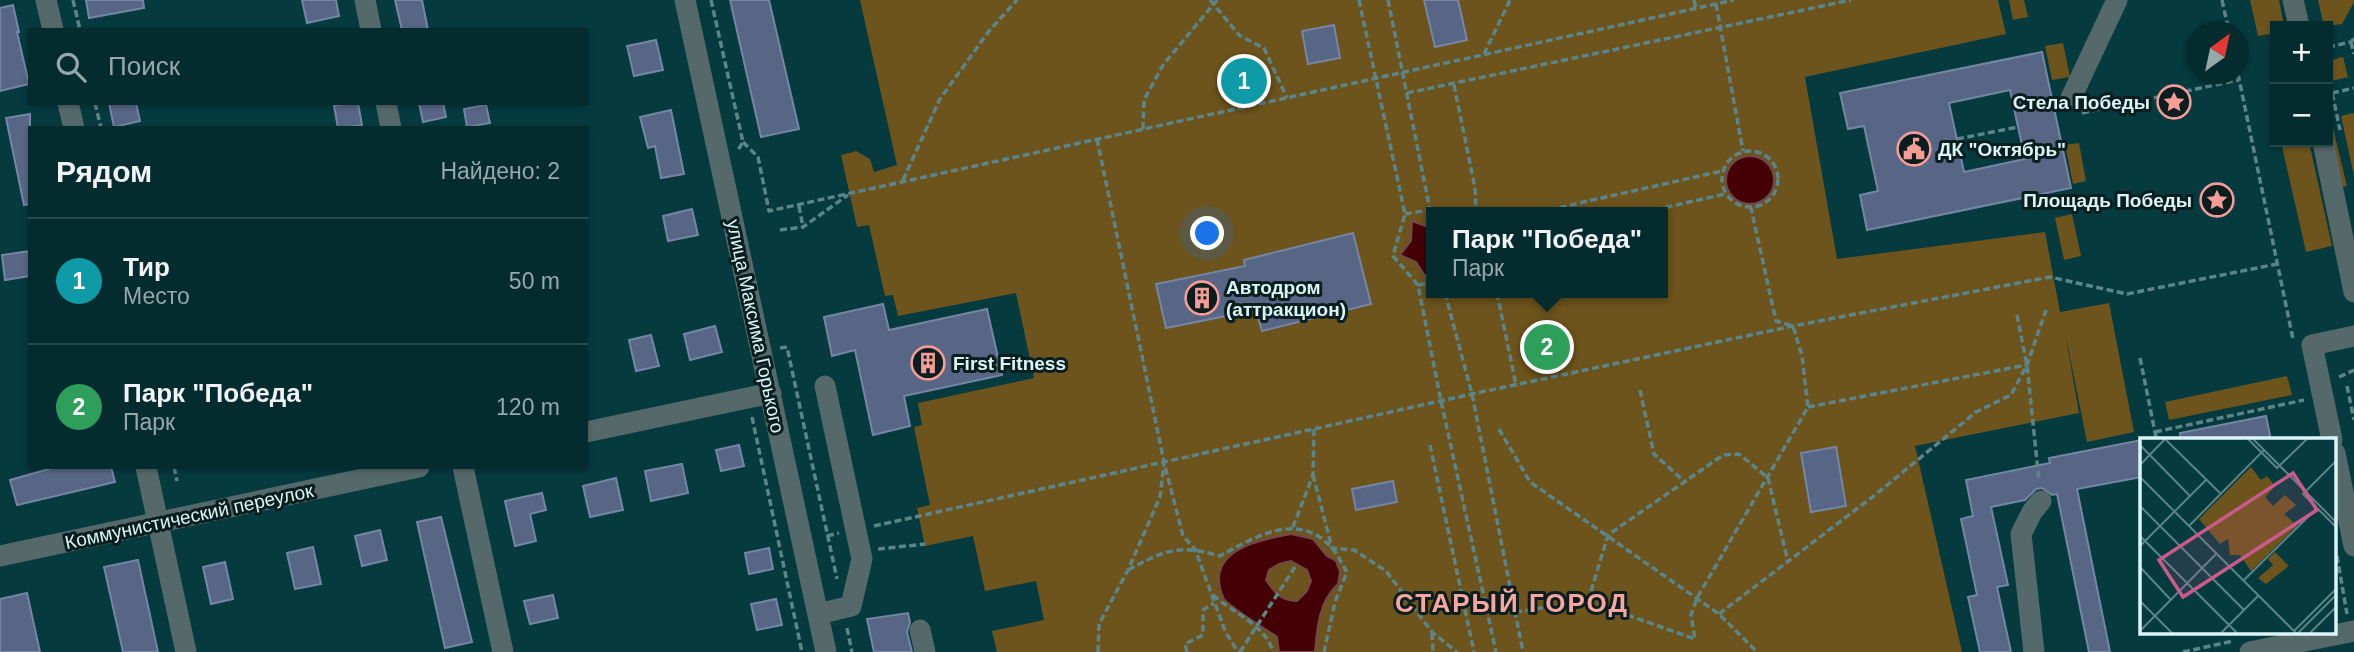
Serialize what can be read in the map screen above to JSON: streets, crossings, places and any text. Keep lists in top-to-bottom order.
{
  "streets": {
    "street": ["улица Максима Горького", "Коммунистический переулок"]
  },
  "districts": ["СТАРЫЙ ГОРОД"],
  "places": {
    "place": ["Стела Победы", "Площадь Победы"],
    "public building": ["ДК \"Октябрь\""],
    "building": ["Автодром (аттракцион)", "First Fitness"]
  },
  "north": "top right",
  "page": {
    "map_buttons": ["+", "−"],
    "search": "Поиск",
    "pins": ["1", "2"],
    "heading": ["Рядом", "Найдено: 2"],
    "popup": ["Парк \"Победа\"", "Парк"],
    "list": [
      {
        "mark": "1",
        "name": "Тир",
        "note": "Место",
        "value": "50 m"
      },
      {
        "mark": "2",
        "name": "Парк \"Победа\"",
        "note": "Парк",
        "value": "120 m"
      }
    ]
  }
}
